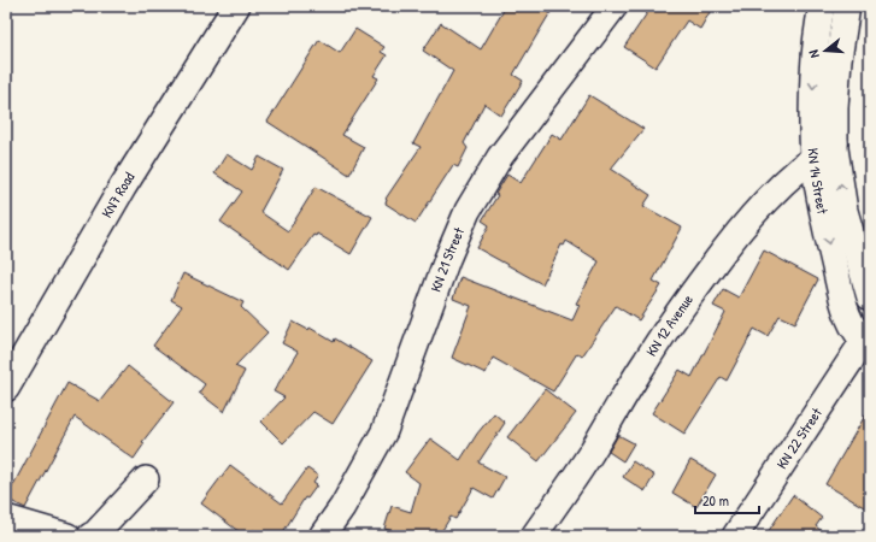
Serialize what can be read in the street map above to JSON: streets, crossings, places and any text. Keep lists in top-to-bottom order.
{
  "streets": {
    "main road": ["KN7 Road"],
    "street": [
      "KN 14 Street",
      "KN 21 Street",
      "KN 12 Avenue",
      "KN 22 Street"
    ]
  },
  "crossings": [
    ["KN 14 Street", "KN 12 Avenue"],
    ["KN 14 Street", "KN 22 Street"]
  ],
  "scale_bar": "20 m",
  "north": "left"
}
